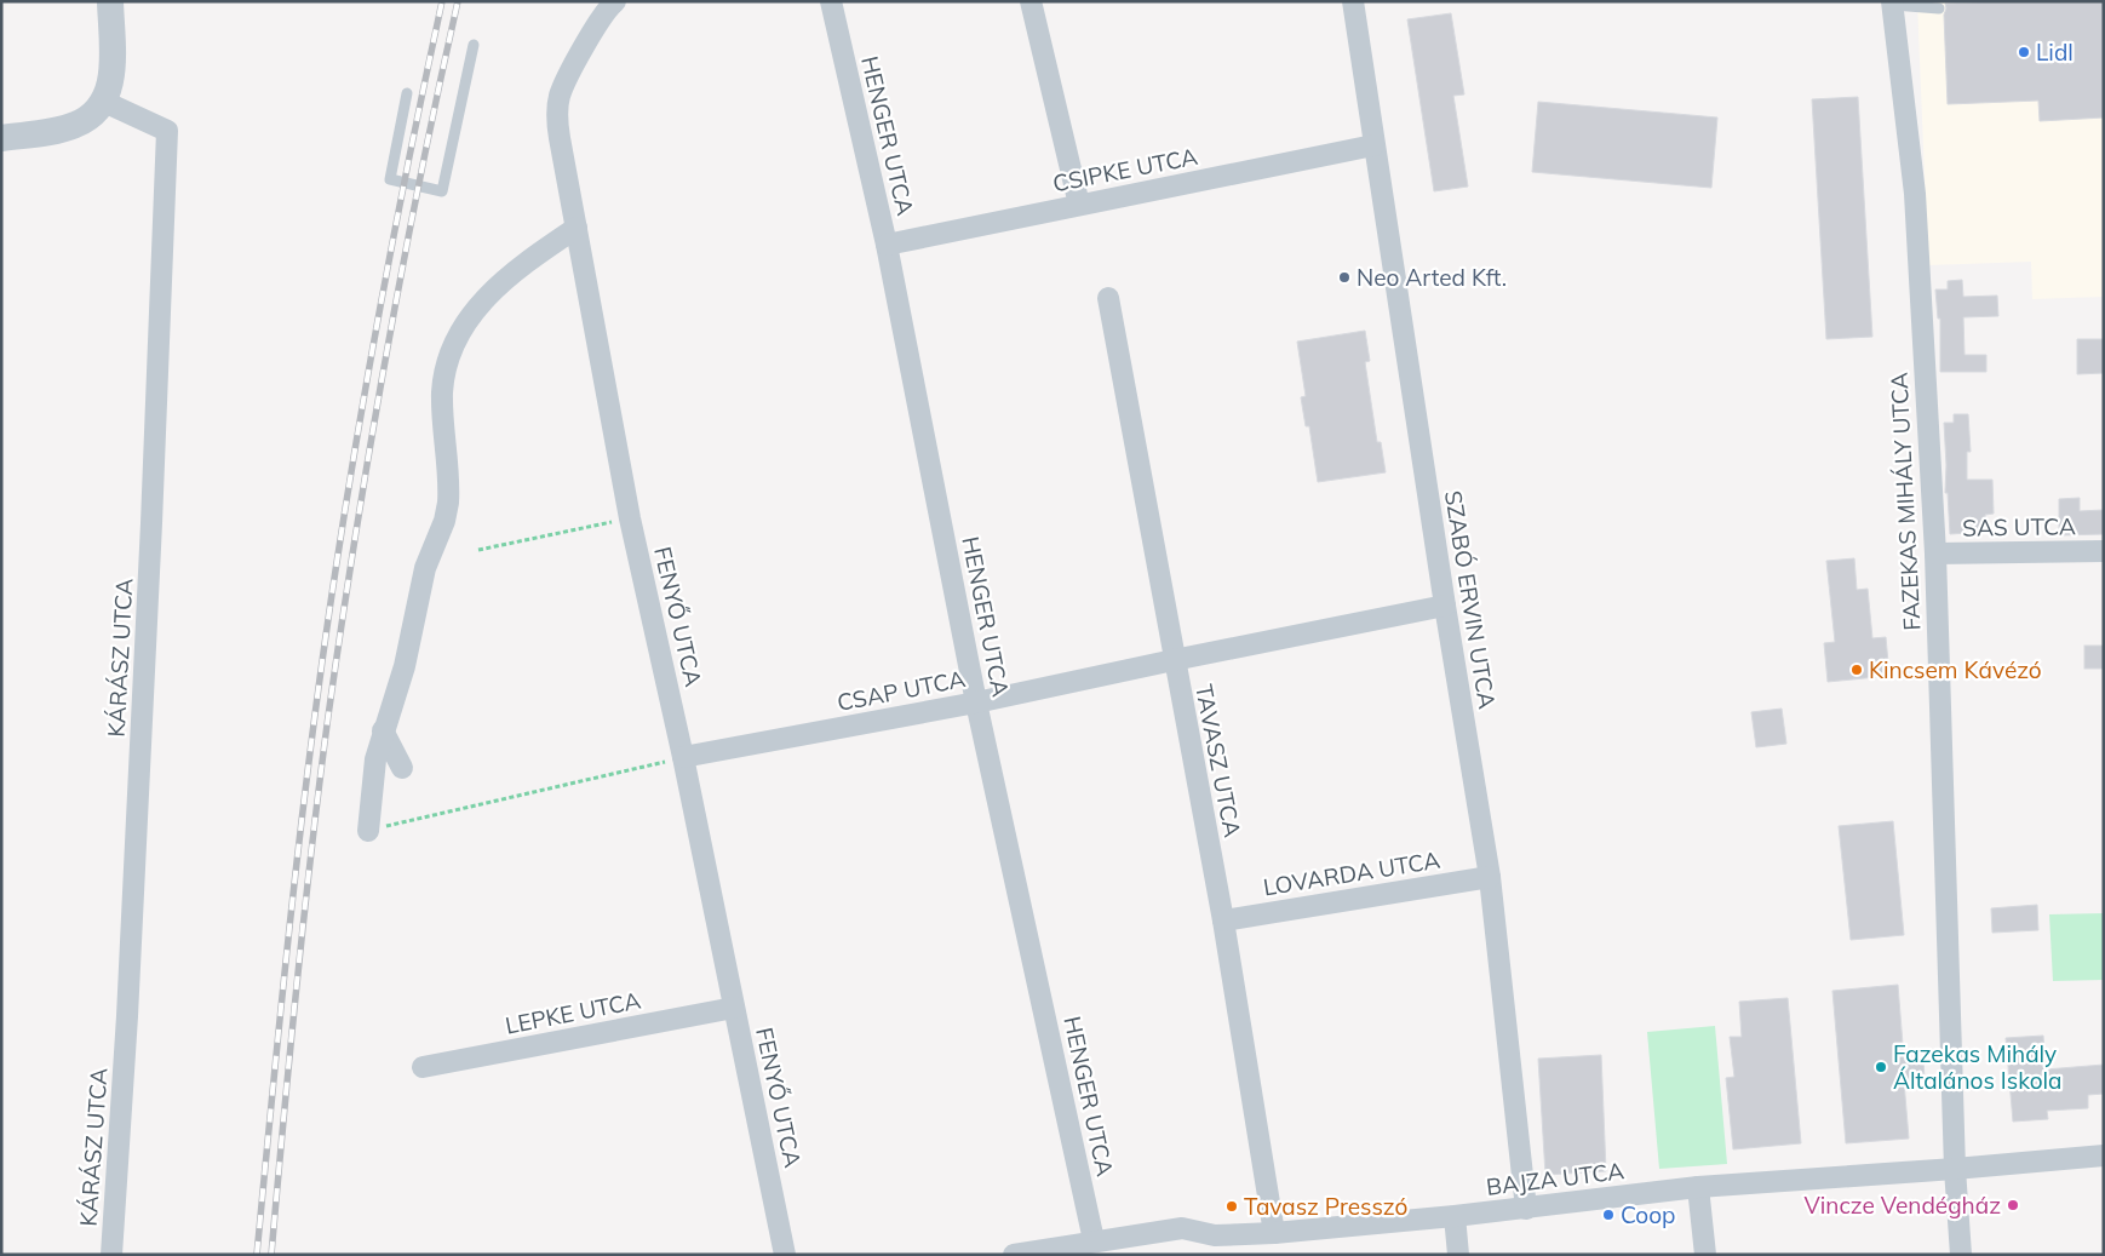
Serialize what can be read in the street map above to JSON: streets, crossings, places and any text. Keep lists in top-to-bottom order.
{
  "streets": {
    "street": [
      "HENGER UTCA",
      "CSIPKE UTCA",
      "FAZEKAS MIHÁLY UTCA",
      "SAS UTCA",
      "SZABÓ ERVIN UTCA",
      "FENYŐ UTCA",
      "KÁRÁSZ UTCA",
      "CSAP UTCA",
      "TAVASZ UTCA",
      "LOVARDA UTCA",
      "LEPKE UTCA",
      "BAJZA UTCA"
    ]
  },
  "crossings": [
    ["HENGER UTCA", "CSIPKE UTCA"],
    ["HENGER UTCA", "CSAP UTCA"],
    ["HENGER UTCA", "BAJZA UTCA"],
    ["CSIPKE UTCA", "SZABÓ ERVIN UTCA"],
    ["FAZEKAS MIHÁLY UTCA", "SAS UTCA"],
    ["FAZEKAS MIHÁLY UTCA", "BAJZA UTCA"],
    ["SZABÓ ERVIN UTCA", "CSAP UTCA"],
    ["SZABÓ ERVIN UTCA", "LOVARDA UTCA"],
    ["SZABÓ ERVIN UTCA", "BAJZA UTCA"],
    ["FENYŐ UTCA", "CSAP UTCA"],
    ["FENYŐ UTCA", "LEPKE UTCA"],
    ["CSAP UTCA", "TAVASZ UTCA"],
    ["TAVASZ UTCA", "LOVARDA UTCA"],
    ["TAVASZ UTCA", "BAJZA UTCA"]
  ],
  "places": [
    "Lidl",
    "Neo Arted Kft.",
    "Kincsem Kávézó",
    "Fazekas Mihály Általános Iskola",
    "Vincze Vendégház",
    "Tavasz Presszó",
    "Coop"
  ]
}
